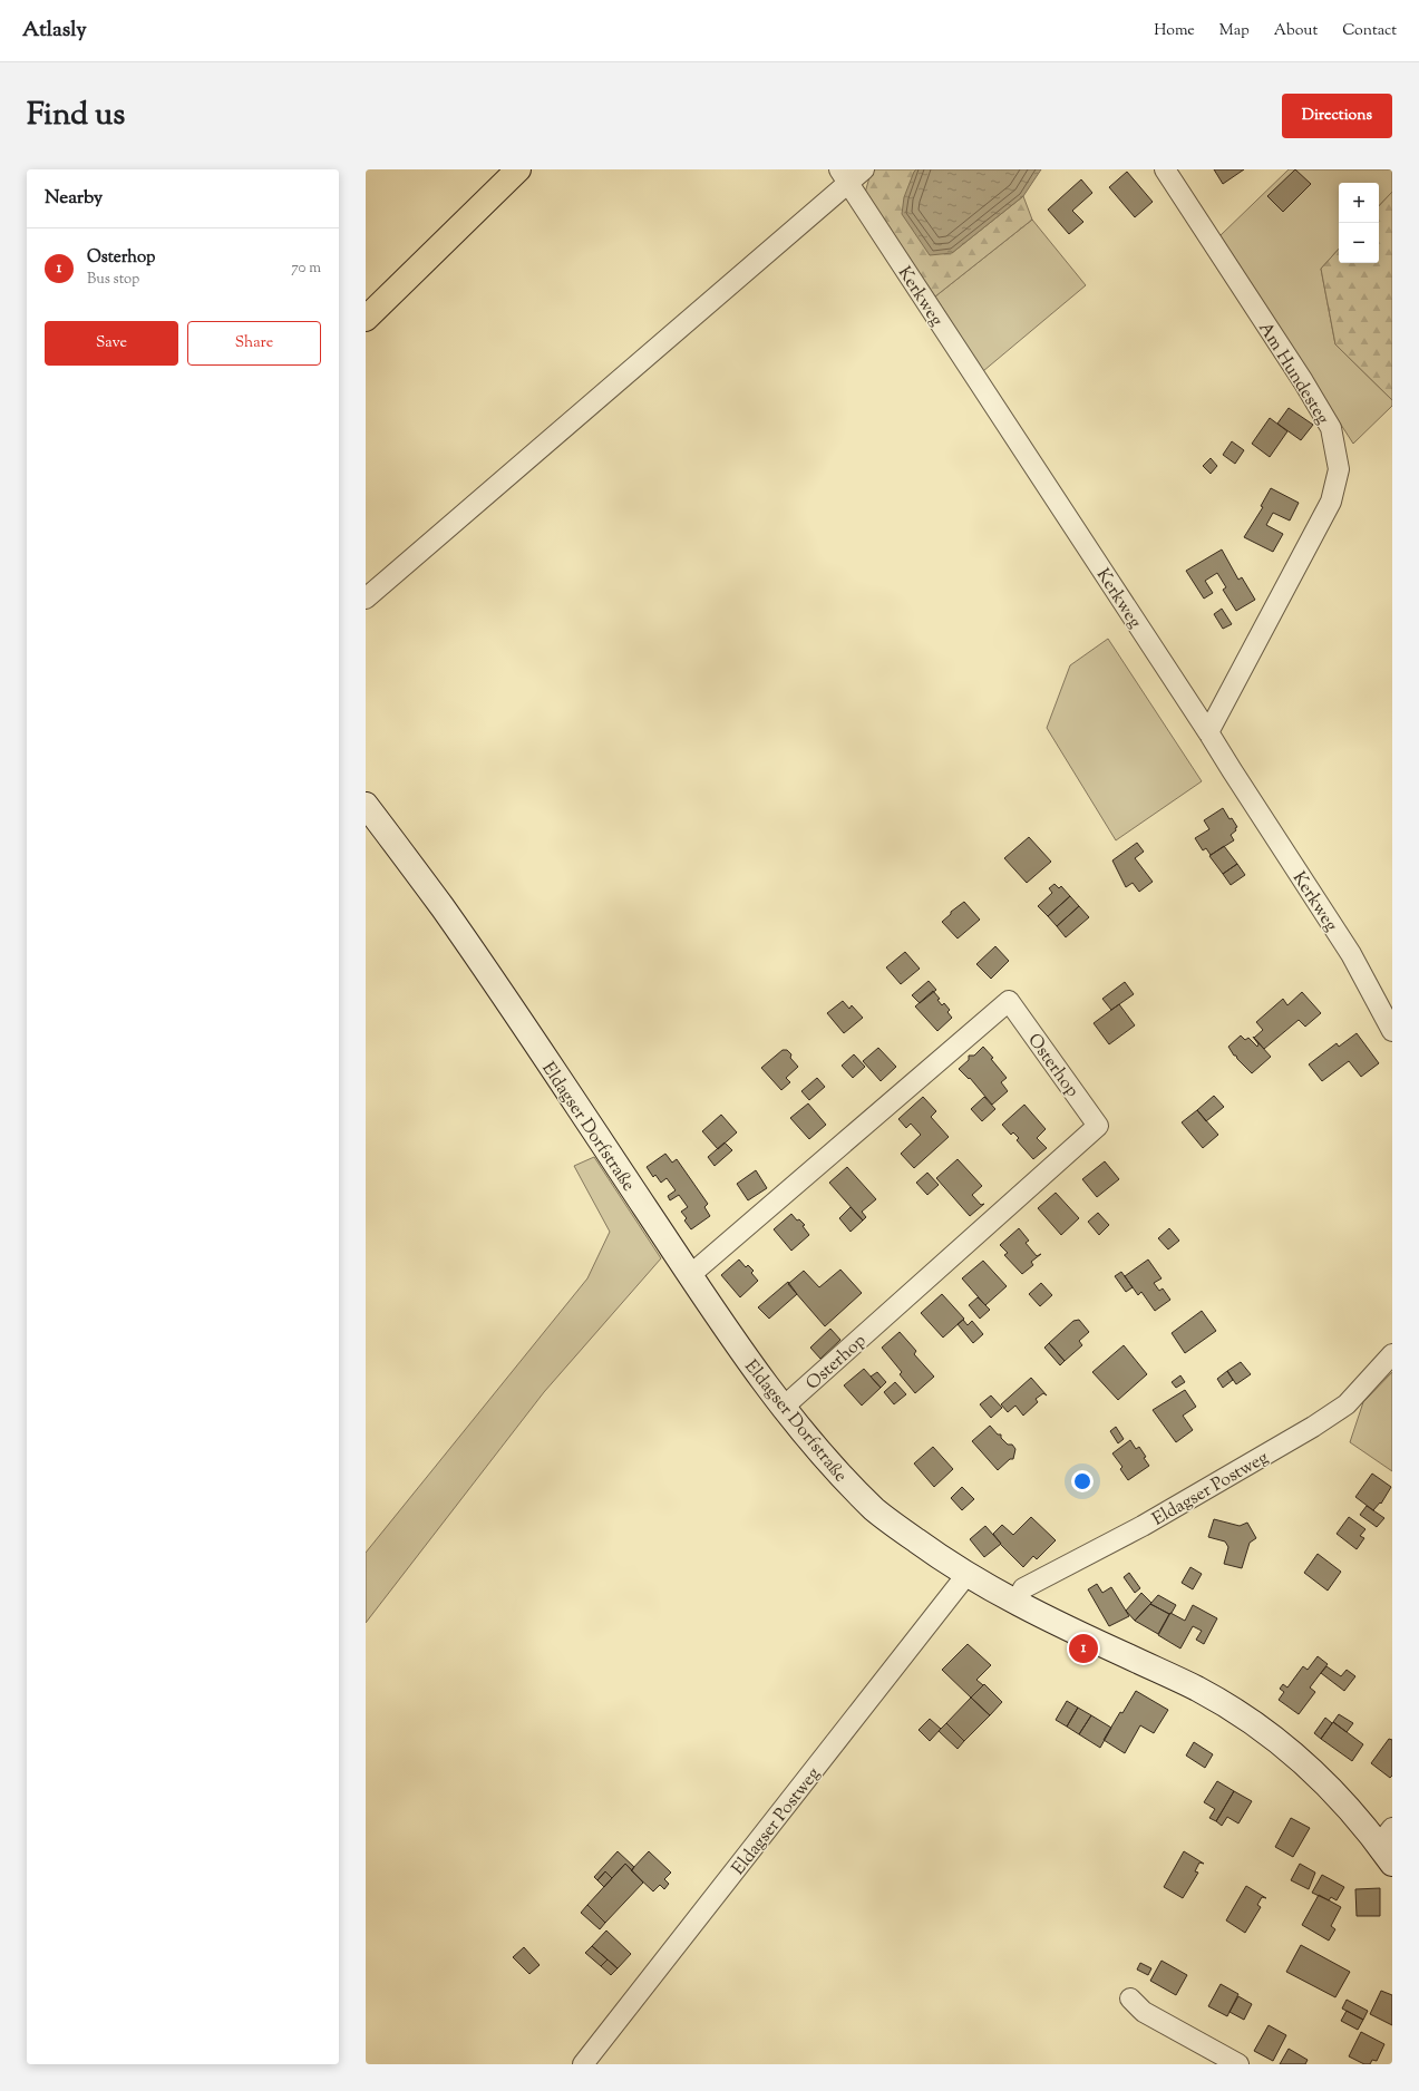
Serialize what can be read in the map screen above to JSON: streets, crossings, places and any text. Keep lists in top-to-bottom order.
{
  "streets": {
    "street": [
      "Kerkweg",
      "Am Hundesteg",
      "Osterhop",
      "Eldagser Dorfstraße",
      "Eldagser Postweg"
    ]
  },
  "crossings": [
    ["Kerkweg", "Am Hundesteg"],
    ["Osterhop", "Eldagser Dorfstraße"],
    ["Eldagser Dorfstraße", "Eldagser Postweg"]
  ],
  "page": {
    "header": "Atlasly",
    "nav": [
      "Home",
      "Map",
      "About",
      "Contact"
    ],
    "title": "Find us",
    "buttons": [
      "Directions",
      ["Save", "Share"]
    ],
    "heading": "Nearby",
    "map_buttons": ["+", "−"],
    "list": [
      {
        "mark": "1",
        "name": "Osterhop",
        "note": "Bus stop",
        "value": "70 m"
      }
    ],
    "pins": "1"
  }
}
